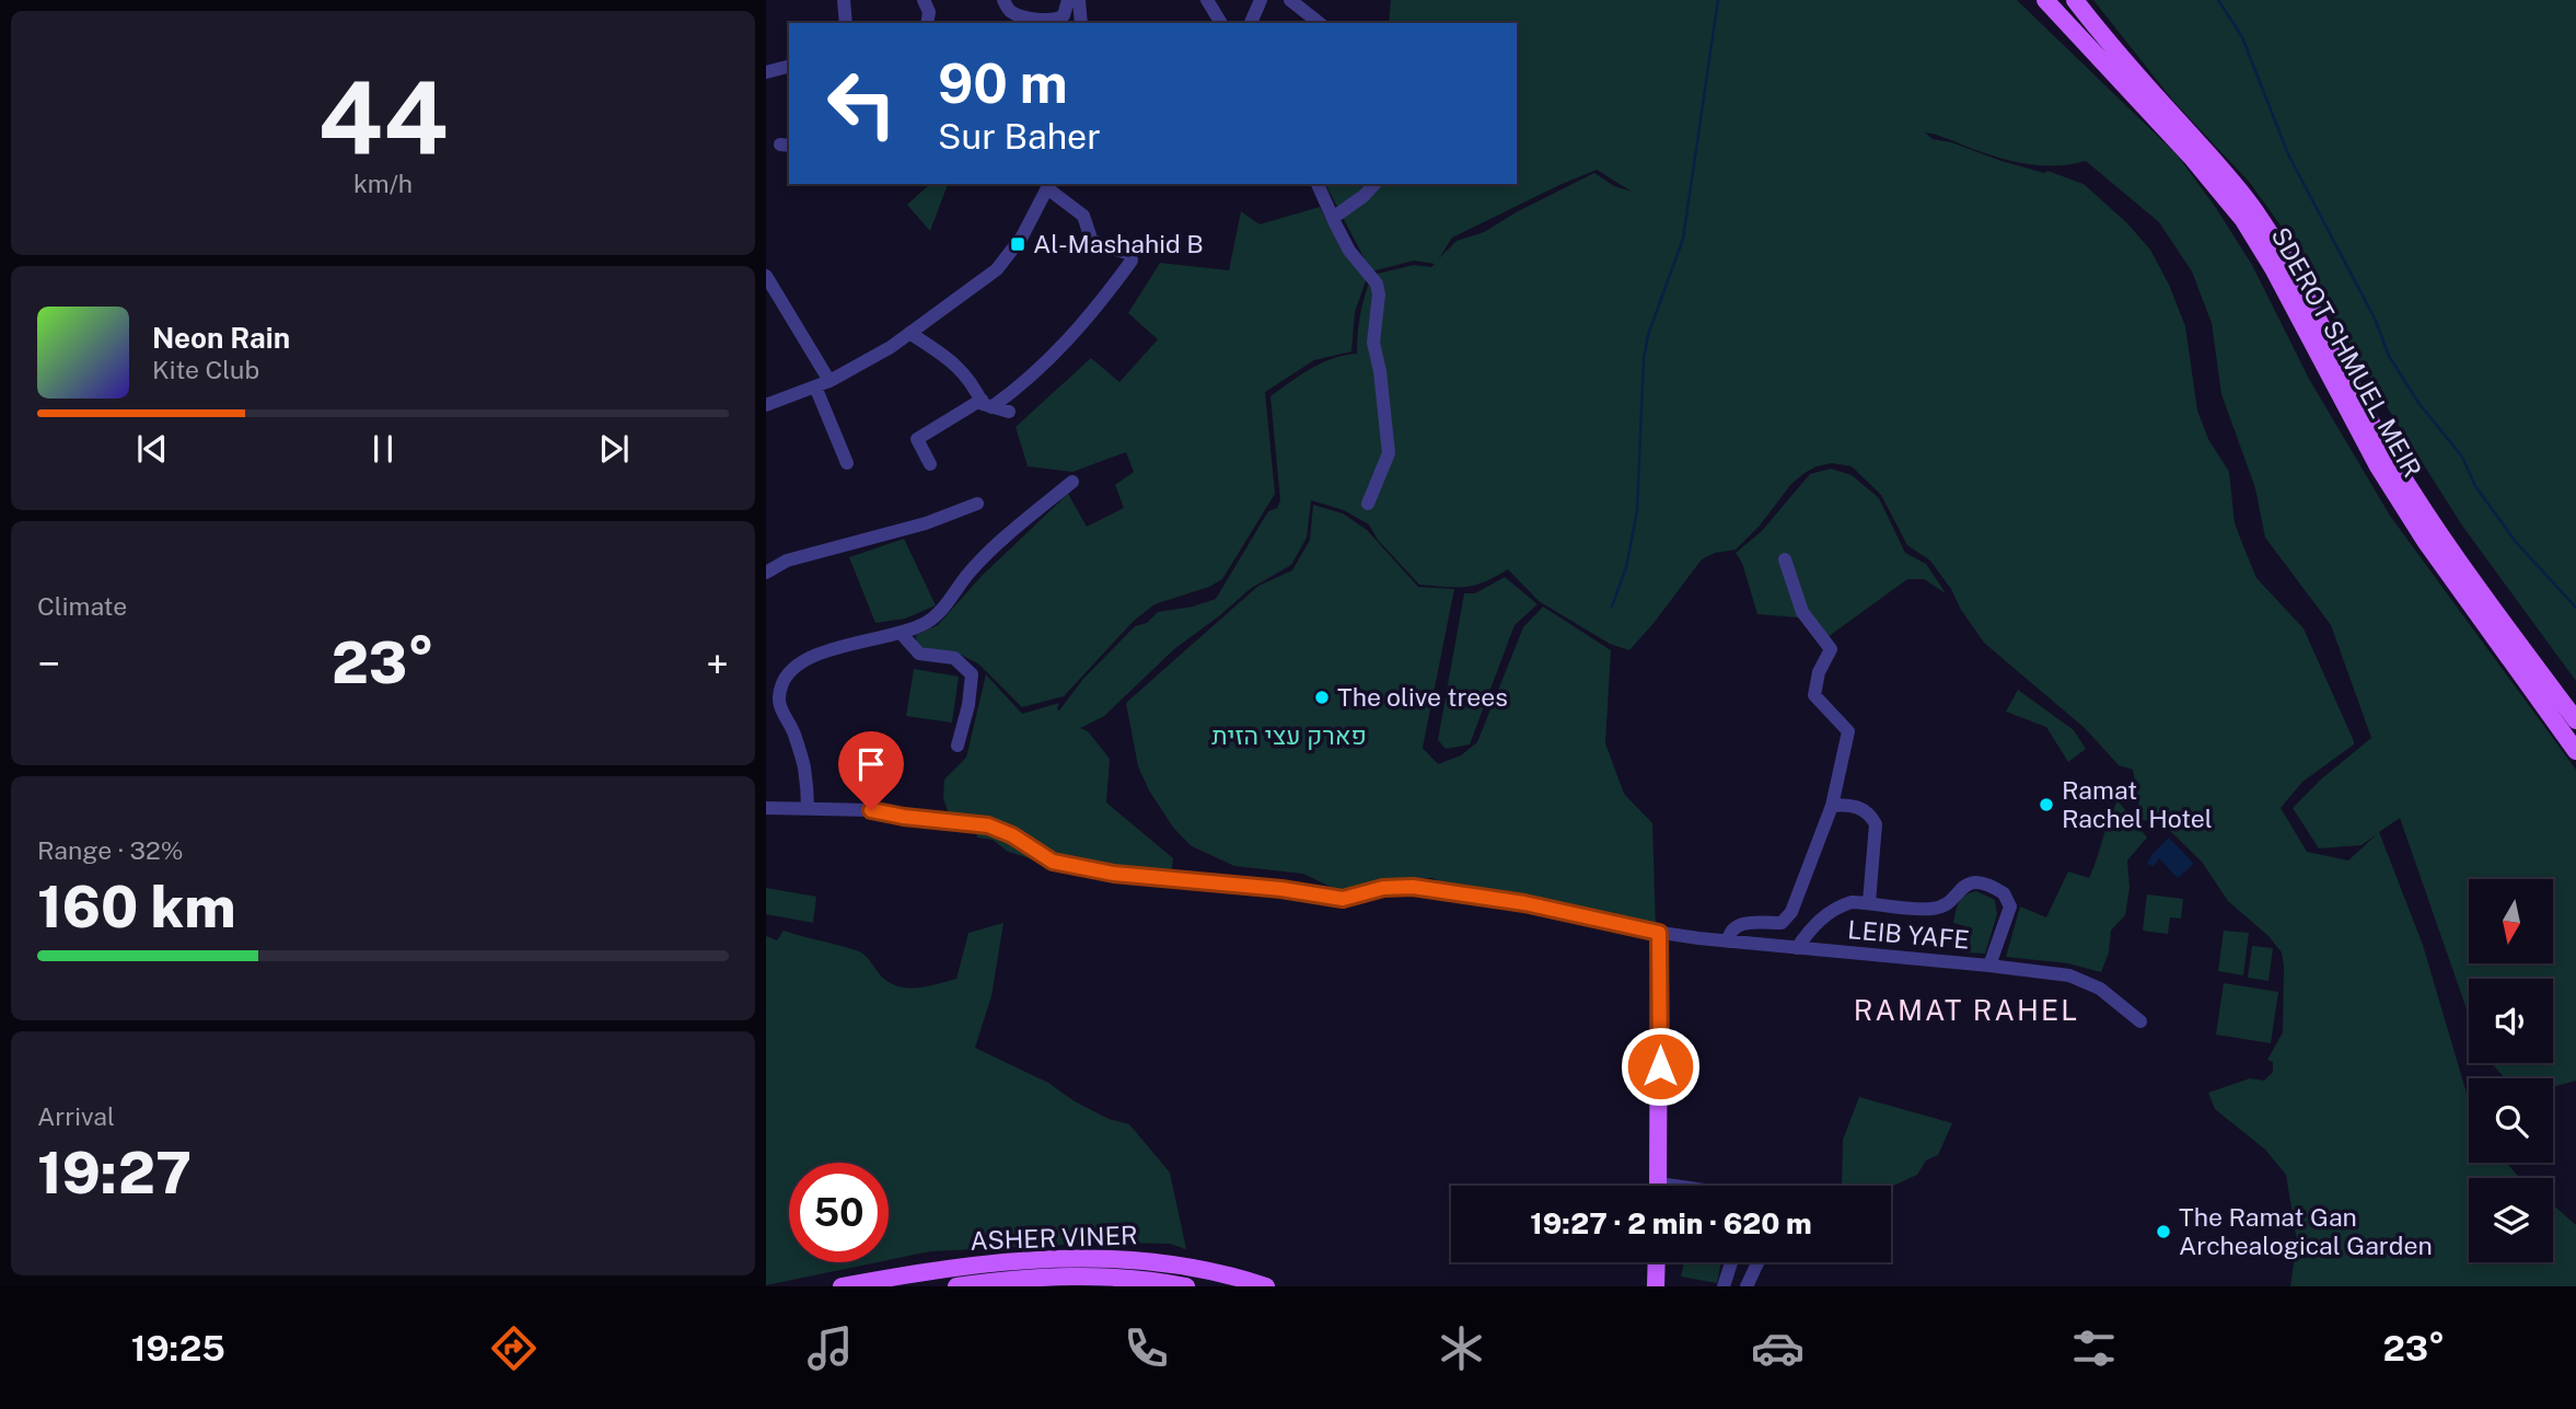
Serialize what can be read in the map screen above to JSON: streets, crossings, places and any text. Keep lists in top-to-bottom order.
{
  "streets": {
    "main road": ["SDEROT SHMUEL MEIR", "ASHER VINER"],
    "street": ["LEIB YAFE"]
  },
  "districts": ["RAMAT RAHEL"],
  "parks": ["פארק עצי הזית"],
  "places": {
    "transit": ["Al-Mashahid B"],
    "other": ["The olive trees", "Ramat Rachel Hotel", "The Ramat Gan Archealogical Garden"]
  },
  "north": "bottom",
  "page": {
    "tile": [
      ["44", "km/h"],
      "Climate",
      ["Range · 32%", "160 km"],
      ["Arrival", "19:27"]
    ],
    "turn": ["90 m", "Sur Baher"],
    "song": ["Neon Rain", "Kite Club"],
    "heat": ["−", "23°", "+"],
    "limit": "50",
    "trip": "19:27 · 2 min · 620 m",
    "tabs": ["19:25", "23°"]
  }
}
